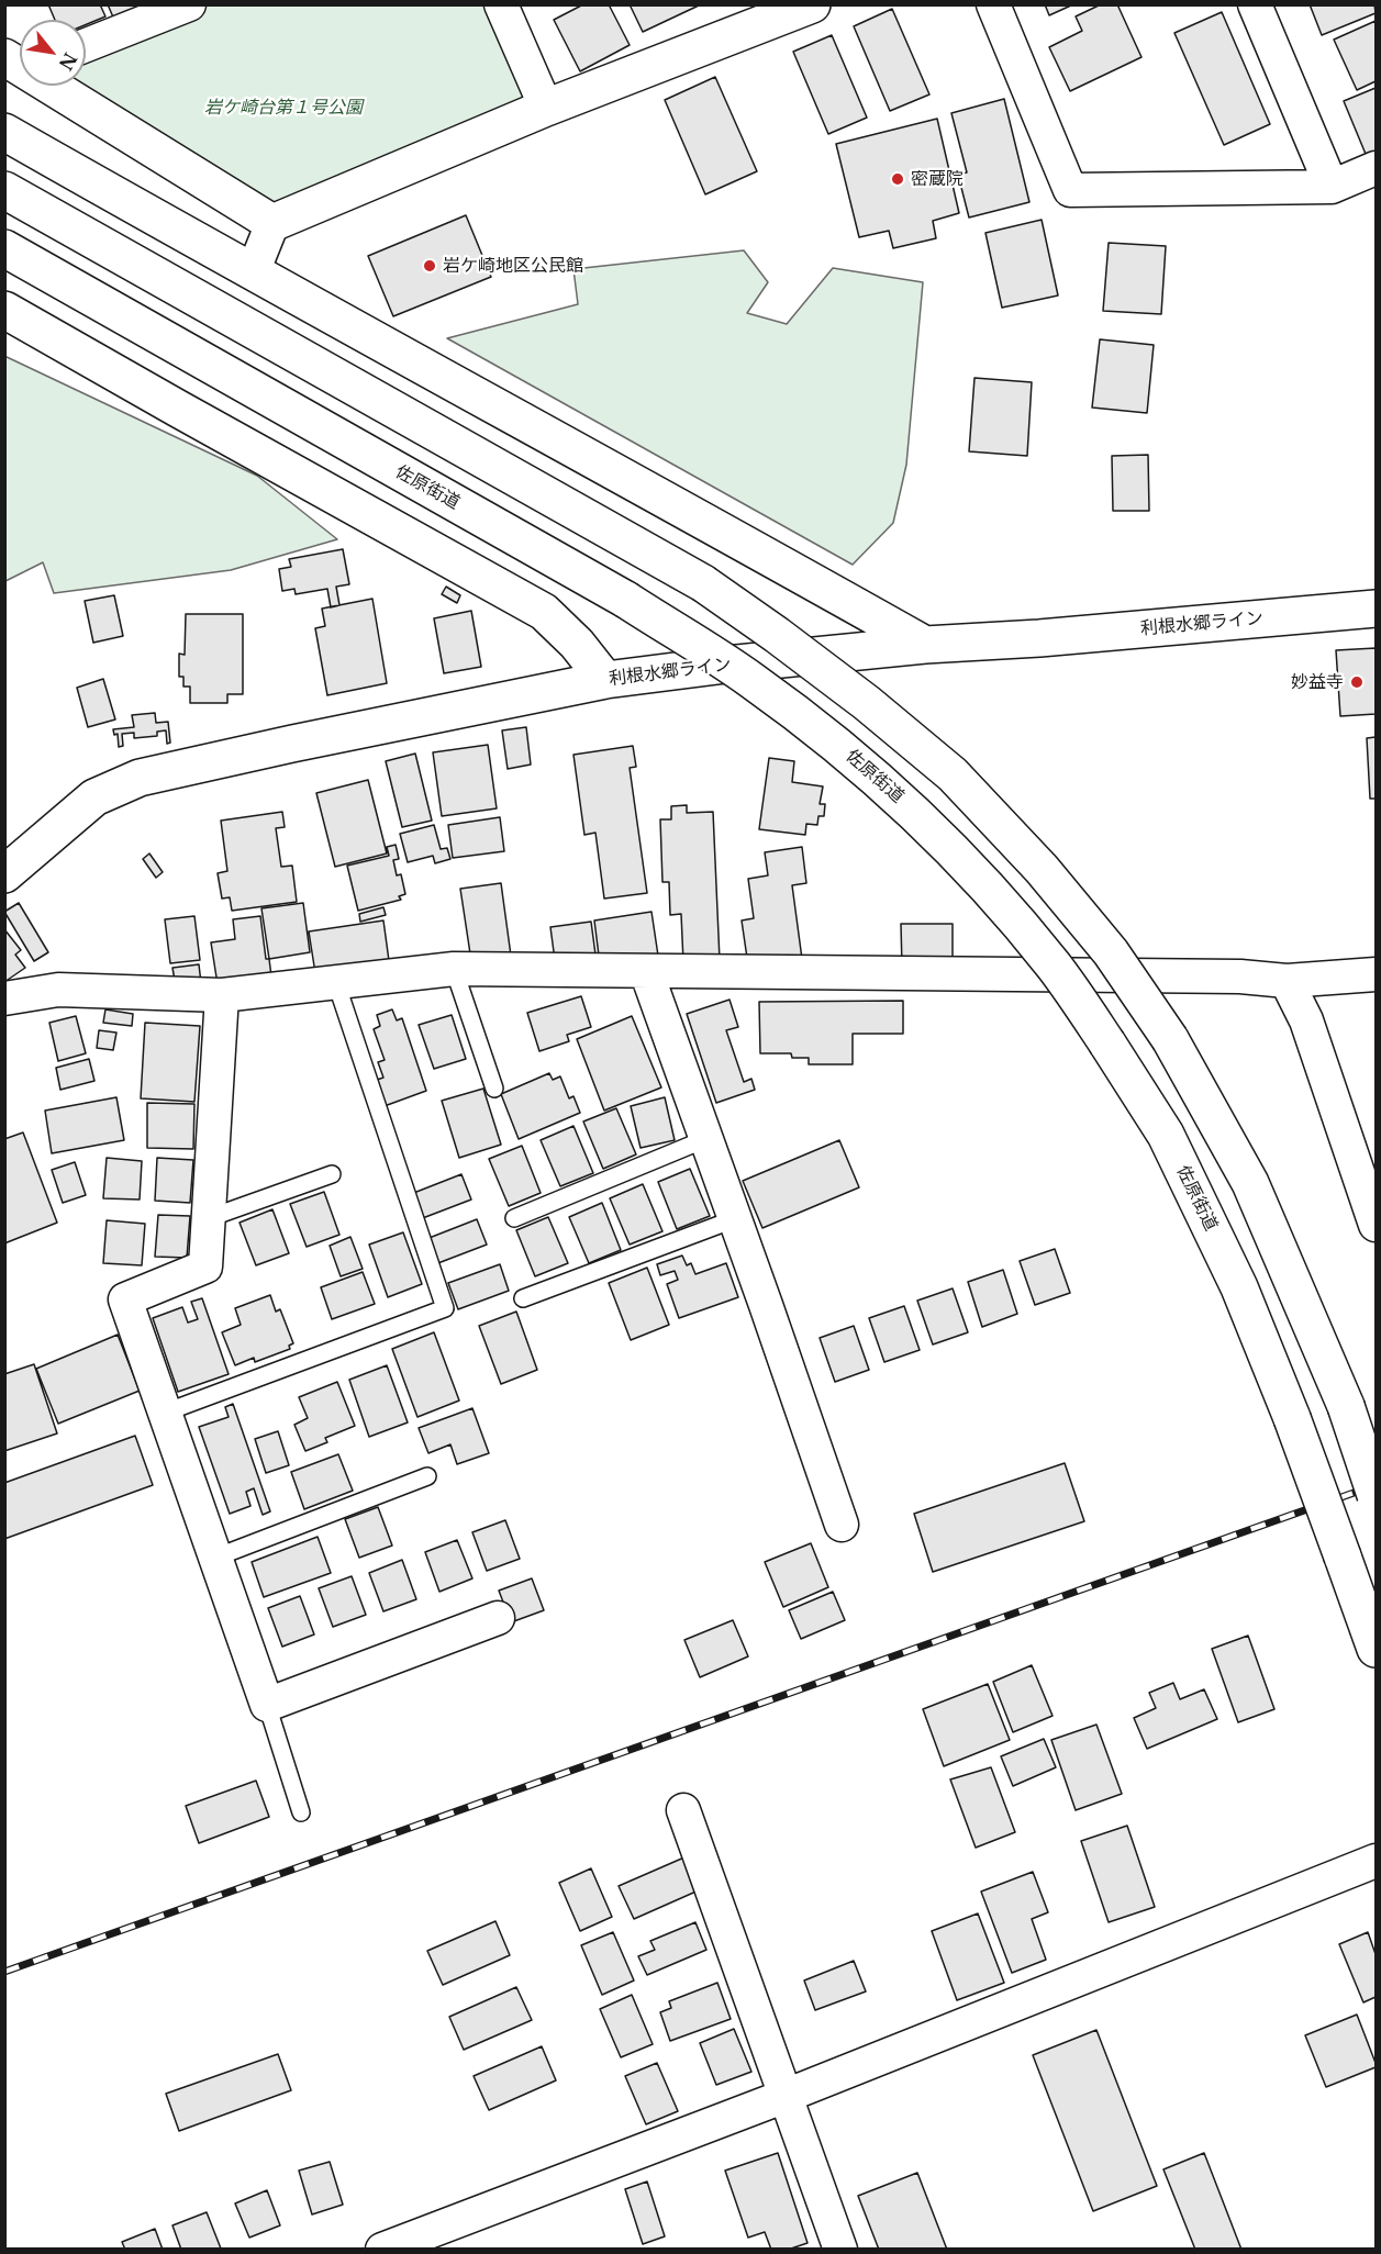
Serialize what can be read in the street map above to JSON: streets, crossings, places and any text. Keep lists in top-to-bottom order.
{
  "streets": {
    "main road": ["佐原街道", "利根水郷ライン"]
  },
  "parks": ["岩ケ崎台第１号公園"],
  "places": ["密蔵院", "岩ケ崎地区公民館", "妙益寺"],
  "north": "bottom right"
}
